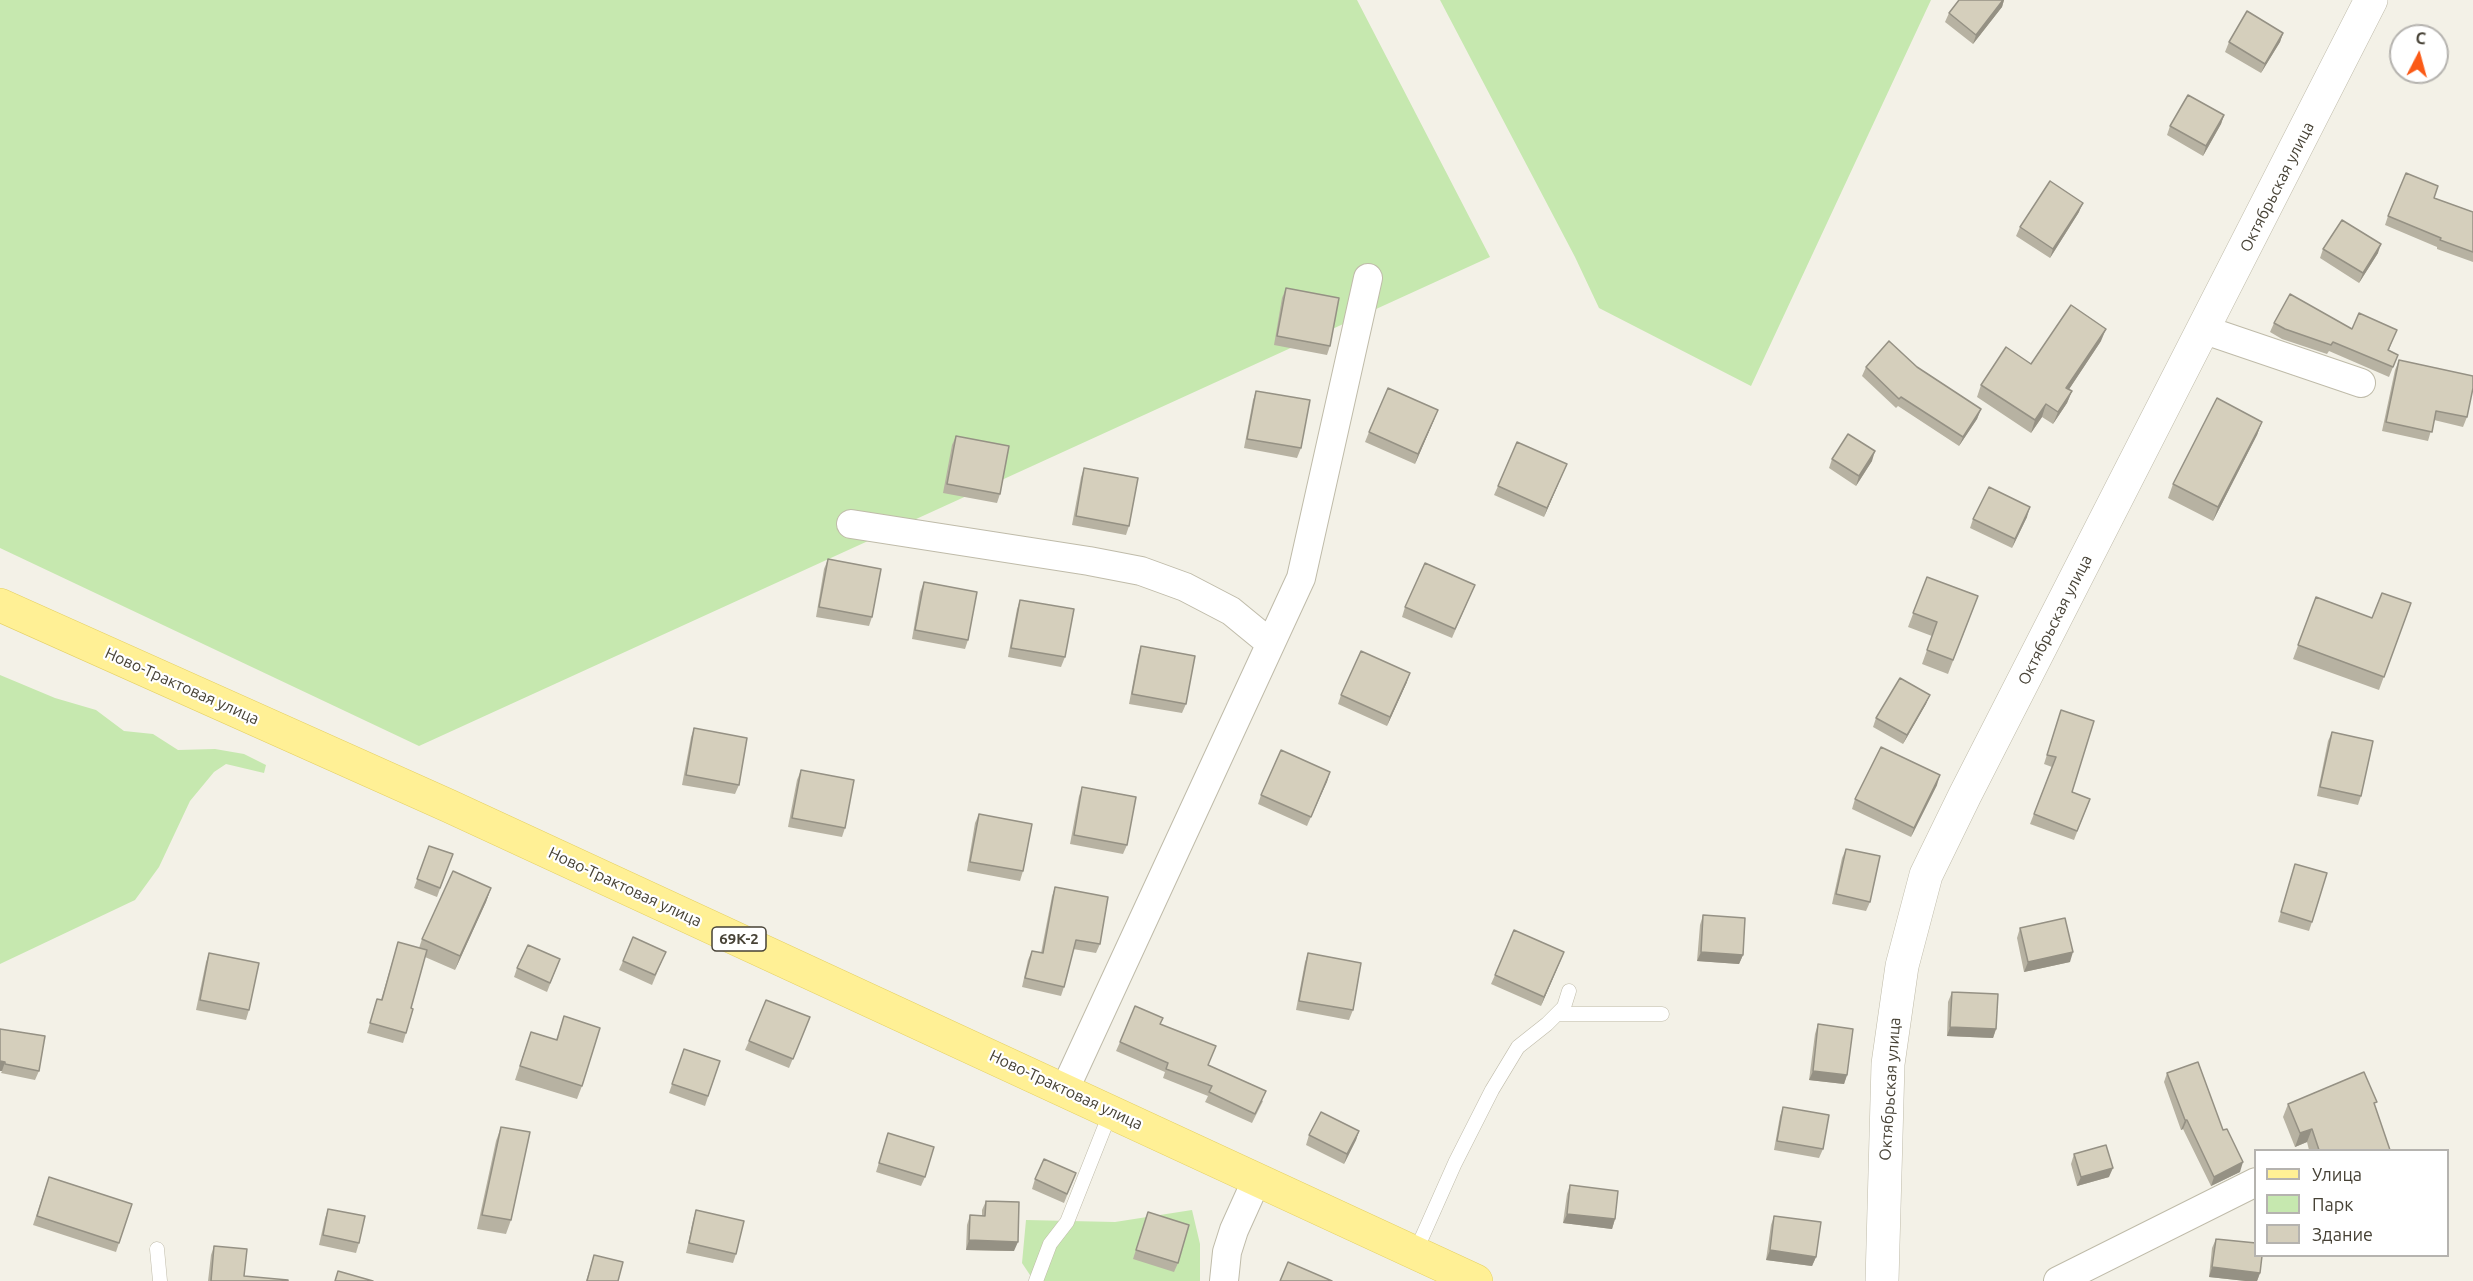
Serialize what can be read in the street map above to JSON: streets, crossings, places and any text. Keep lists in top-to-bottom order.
{
  "streets": {
    "main road": ["Ново-Трактовая улица", "69К-2"],
    "street": ["Октябрьская улица"]
  },
  "legend": ["Улица", "Парк", "Здание"],
  "north": "top"
}
